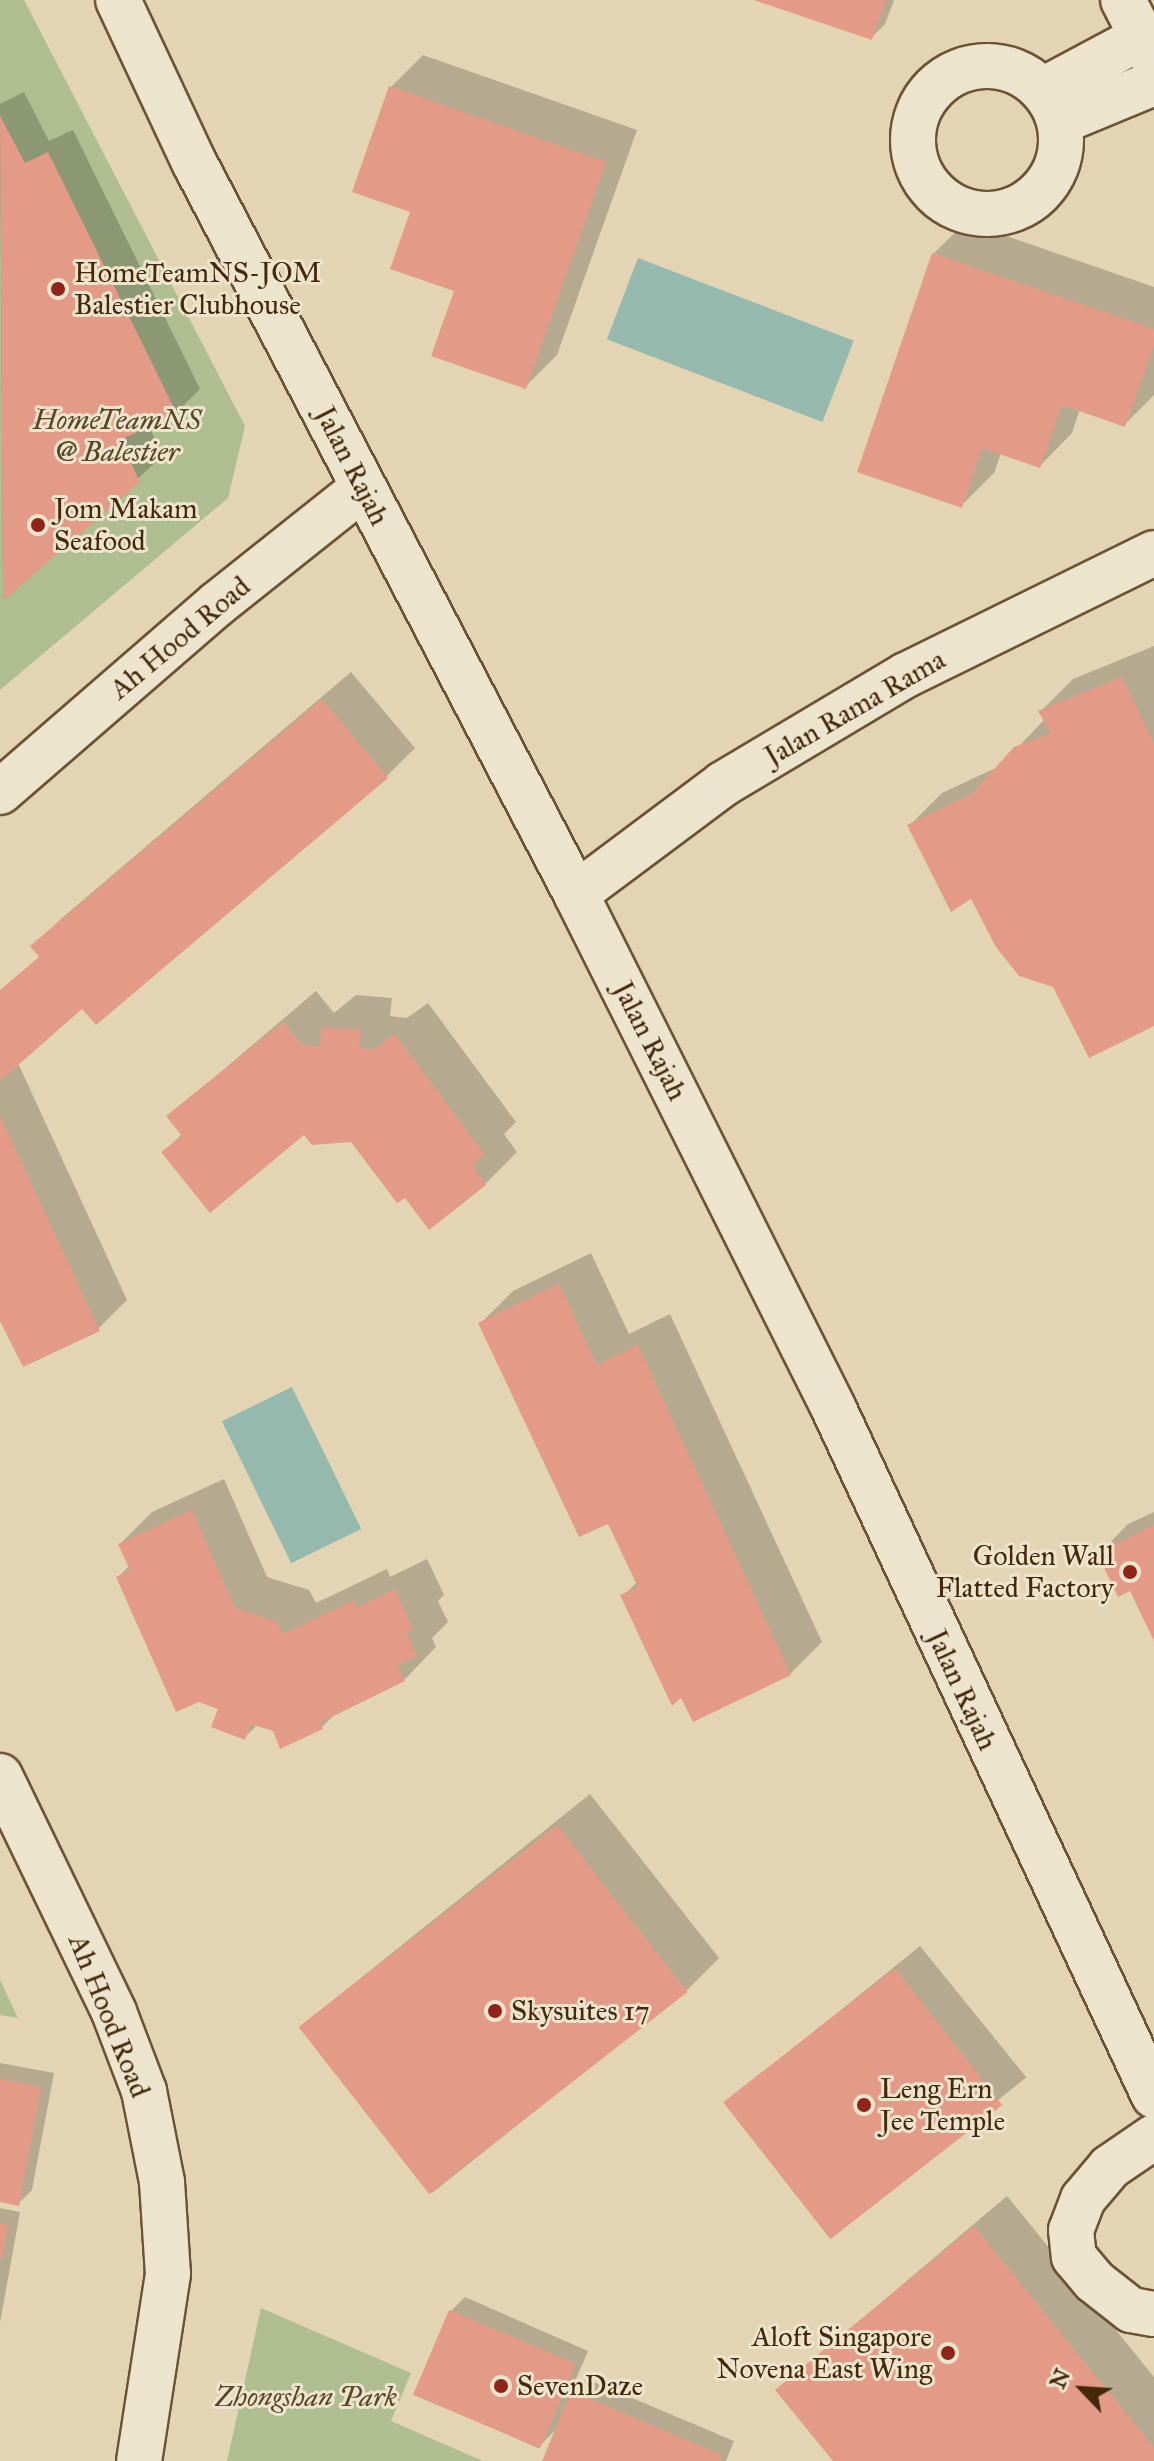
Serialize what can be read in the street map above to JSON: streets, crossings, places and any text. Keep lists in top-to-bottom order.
{
  "streets": {
    "street": ["Jalan Rajah", "Ah Hood Road", "Jalan Rama Rama"]
  },
  "crossings": [
    ["Jalan Rajah", "Ah Hood Road"],
    ["Jalan Rajah", "Jalan Rama Rama"]
  ],
  "parks": ["HomeTeamNS @ Balestier", "Zhongshan Park"],
  "places": [
    "HomeTeamNS-JOM Balestier Clubhouse",
    "Jom Makam Seafood",
    "Golden Wall Flatted Factory",
    "Skysuites 17",
    "Leng Ern Jee Temple",
    "Aloft Singapore Novena East Wing",
    "SevenDaze"
  ],
  "north": "top left"
}
